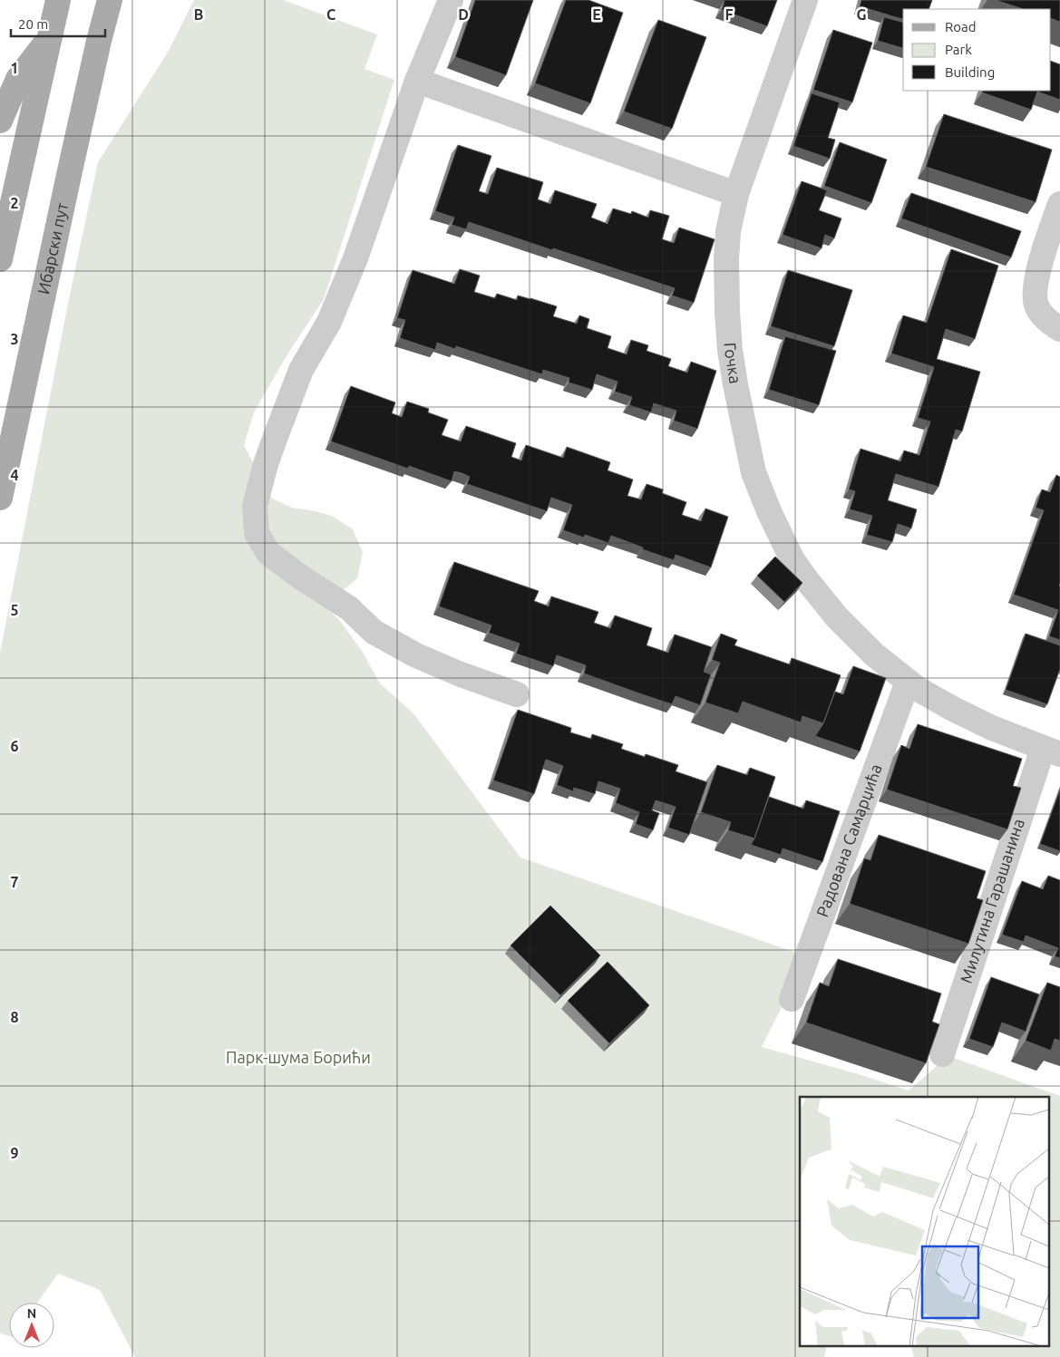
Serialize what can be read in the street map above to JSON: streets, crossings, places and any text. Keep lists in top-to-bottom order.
{
  "streets": {
    "main road": ["Ибарски пут"],
    "street": ["Гочка", "Радована Самарџића", "Милутина Гарашанина"]
  },
  "crossings": [
    ["Гочка", "Радована Самарџића"],
    ["Гочка", "Милутина Гарашанина"]
  ],
  "parks": ["Парк-шума Борићи"],
  "legend": ["Road", "Park", "Building"],
  "scale_bar": "20 m",
  "north": "top",
  "grid": {
    "columns": [
      "B",
      "C",
      "D",
      "E",
      "F",
      "G"
    ],
    "rows": [
      "1",
      "2",
      "3",
      "4",
      "5",
      "6",
      "7",
      "8",
      "9"
    ]
  }
}
